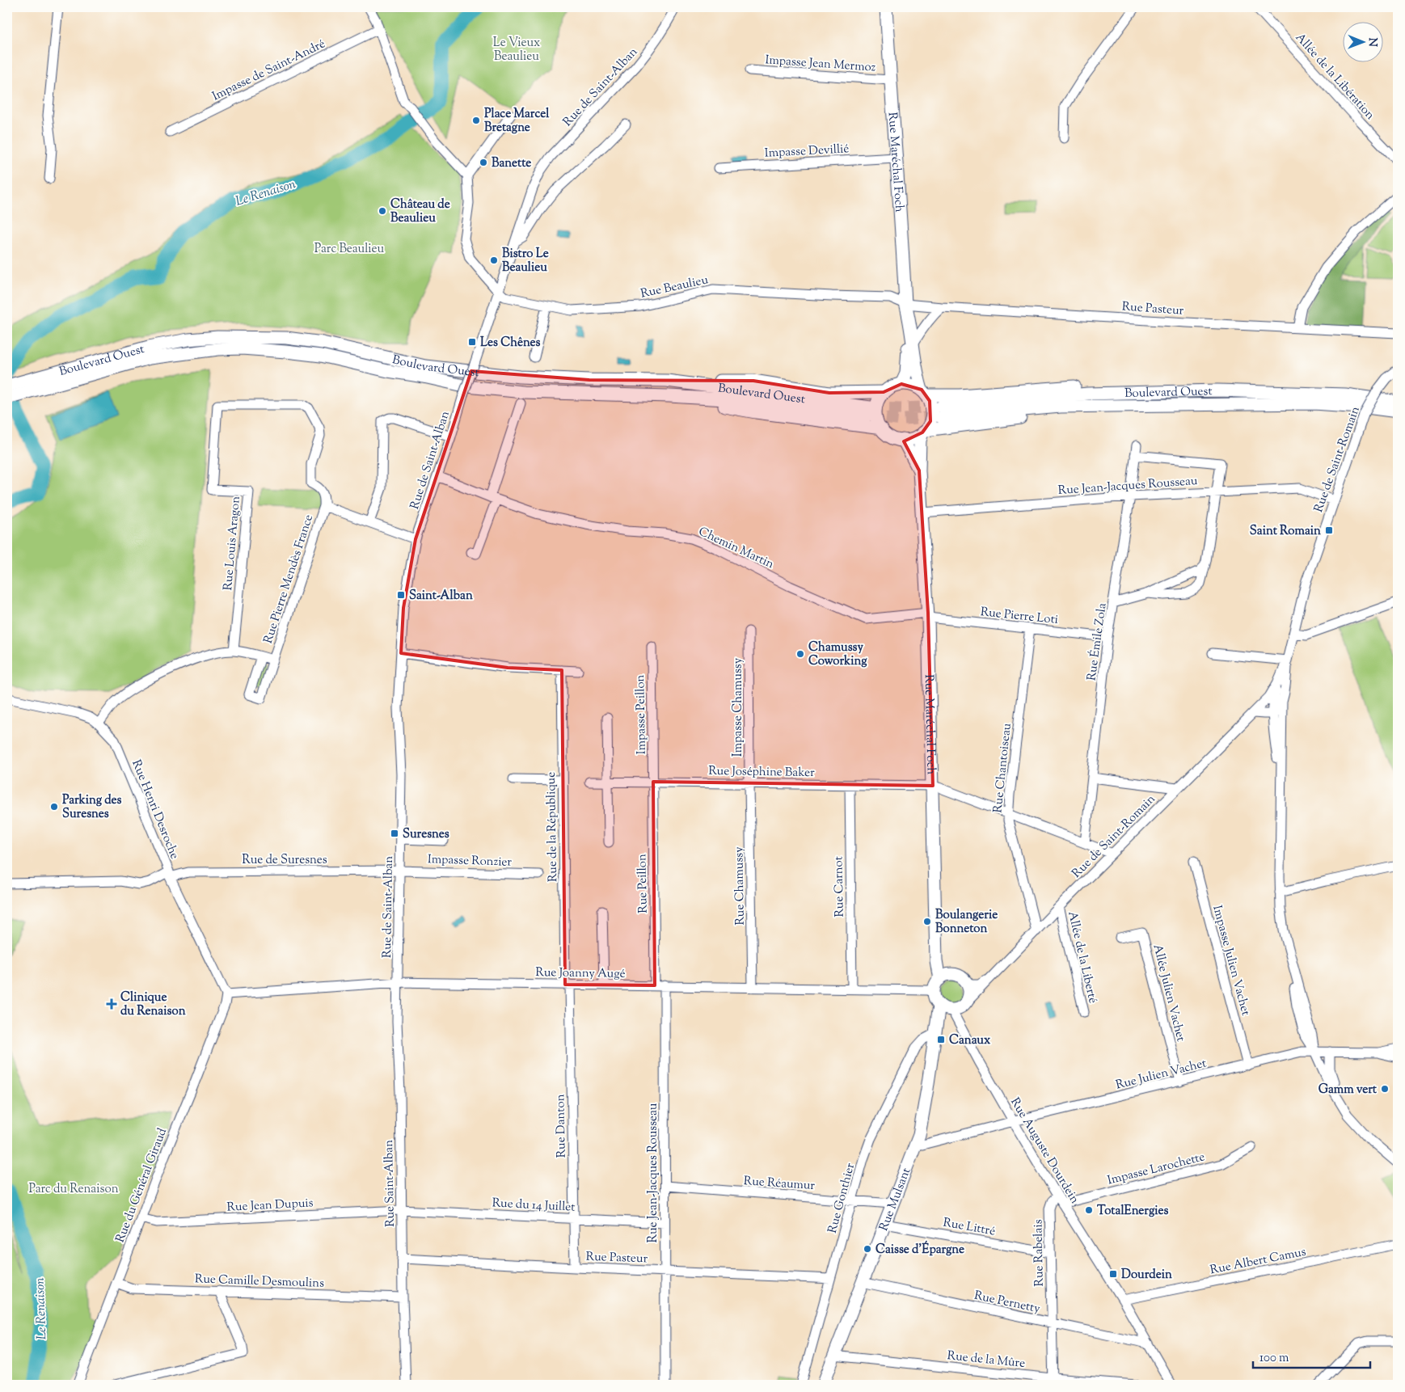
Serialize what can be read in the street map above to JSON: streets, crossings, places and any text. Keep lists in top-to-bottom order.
{
  "streets": {
    "main road": ["Rue Maréchal Foch", "Boulevard Ouest", "Rue Mulsant"],
    "street": [
      "Impasse Jean Mermoz",
      "Impasse de Saint-André",
      "Allée de la Libération",
      "Rue de Saint-Alban",
      "Impasse Devillié",
      "Rue Beaulieu",
      "Rue Pasteur",
      "Rue de Saint-Romain",
      "Rue Jean-Jacques Rousseau",
      "Rue Louis Aragon",
      "Chemin Martin",
      "Rue Pierre Mendès France",
      "Rue Pierre Loti",
      "Rue Émile Zola",
      "Impasse Chamussy",
      "Impasse Peillon",
      "Rue Chantoiseau",
      "Rue Joséphine Baker",
      "Rue Henri Desroche",
      "Rue de la République",
      "Rue de Suresnes",
      "Impasse Ronzier",
      "Rue Peillon",
      "Rue Chamussy",
      "Rue Carnot",
      "Allée de la Liberté",
      "Impasse Julien Vachet",
      "Rue Joanny Augé",
      "Allée Julien Vachet",
      "Rue Julien Vachet",
      "Rue Danton",
      "Rue Auguste Dourdein",
      "Impasse Larochette",
      "Rue Réaumur",
      "Rue Saint-Alban",
      "Rue du Général Giraud",
      "Rue Gonthier",
      "Rue Jean Dupuis",
      "Rue du 14 Juillet",
      "Rue Littré",
      "Rue Rabelais",
      "Rue Albert Camus",
      "Rue Camille Desmoulins",
      "Rue Pernetty",
      "Rue de la Mûre"
    ]
  },
  "crossings": [
    ["Impasse Jean Mermoz", "Rue Maréchal Foch"],
    ["Rue de Saint-Alban", "Rue Beaulieu"],
    ["Rue de Saint-Alban", "Chemin Martin"],
    ["Rue de Saint-Alban", "Rue Pierre Mendès France"],
    ["Rue de Saint-Alban", "Rue de Suresnes"],
    ["Rue de Saint-Alban", "Impasse Ronzier"],
    ["Rue de Saint-Alban", "Rue Joanny Augé"],
    ["Rue de Saint-Alban", "Rue Saint-Alban"],
    ["Impasse Devillié", "Rue Maréchal Foch"],
    ["Rue Maréchal Foch", "Rue Beaulieu"],
    ["Rue Maréchal Foch", "Rue Pasteur"],
    ["Rue Maréchal Foch", "Rue de Saint-Romain"],
    ["Rue Maréchal Foch", "Rue Jean-Jacques Rousseau"],
    ["Rue Maréchal Foch", "Chemin Martin"],
    ["Rue Maréchal Foch", "Rue Pierre Loti"],
    ["Rue Maréchal Foch", "Rue Joséphine Baker"],
    ["Rue Maréchal Foch", "Rue Joanny Augé"],
    ["Rue Maréchal Foch", "Rue Auguste Dourdein"],
    ["Rue Maréchal Foch", "Rue Mulsant"],
    ["Rue Beaulieu", "Rue Pasteur"],
    ["Rue Pasteur", "Rue Jean-Jacques Rousseau"],
    ["Rue Pasteur", "Rue Danton"],
    ["Rue Pasteur", "Rue Saint-Alban"],
    ["Rue Pasteur", "Rue Gonthier"],
    ["Rue de Saint-Romain", "Rue Jean-Jacques Rousseau"],
    ["Rue de Saint-Romain", "Rue Chantoiseau"],
    ["Rue de Saint-Romain", "Rue Joséphine Baker"],
    ["Rue de Saint-Romain", "Allée de la Liberté"],
    ["Rue de Saint-Romain", "Rue Joanny Augé"],
    ["Rue de Saint-Romain", "Rue Auguste Dourdein"],
    ["Rue de Saint-Romain", "Rue Mulsant"],
    ["Rue Jean-Jacques Rousseau", "Rue Émile Zola"],
    ["Rue Jean-Jacques Rousseau", "Rue Peillon"],
    ["Rue Jean-Jacques Rousseau", "Rue Joanny Augé"],
    ["Rue Jean-Jacques Rousseau", "Rue Réaumur"],
    ["Rue Jean-Jacques Rousseau", "Rue du 14 Juillet"],
    ["Rue Louis Aragon", "Rue Pierre Mendès France"],
    ["Chemin Martin", "Rue Pierre Loti"],
    ["Rue Pierre Mendès France", "Rue Henri Desroche"],
    ["Rue Pierre Loti", "Rue Émile Zola"],
    ["Rue Pierre Loti", "Rue Chantoiseau"],
    ["Rue Émile Zola", "Rue Joséphine Baker"],
    ["Impasse Chamussy", "Rue Joséphine Baker"],
    ["Impasse Chamussy", "Rue Chamussy"],
    ["Impasse Peillon", "Rue Joséphine Baker"],
    ["Impasse Peillon", "Rue Peillon"],
    ["Rue Chantoiseau", "Rue Joséphine Baker"],
    ["Rue Joséphine Baker", "Rue Peillon"],
    ["Rue Joséphine Baker", "Rue Chamussy"],
    ["Rue Joséphine Baker", "Rue Carnot"],
    ["Rue Henri Desroche", "Rue de Suresnes"],
    ["Rue Henri Desroche", "Rue Joanny Augé"],
    ["Rue Henri Desroche", "Rue du Général Giraud"],
    ["Rue de la République", "Rue Joanny Augé"],
    ["Rue de la République", "Rue Danton"],
    ["Rue de Suresnes", "Impasse Ronzier"],
    ["Rue Peillon", "Rue Joanny Augé"],
    ["Rue Chamussy", "Rue Joanny Augé"],
    ["Rue Carnot", "Rue Joanny Augé"],
    ["Impasse Julien Vachet", "Rue Julien Vachet"],
    ["Rue Joanny Augé", "Rue Danton"],
    ["Rue Joanny Augé", "Rue Auguste Dourdein"],
    ["Rue Joanny Augé", "Rue Saint-Alban"],
    ["Rue Joanny Augé", "Rue du Général Giraud"],
    ["Rue Joanny Augé", "Rue Mulsant"],
    ["Allée Julien Vachet", "Rue Julien Vachet"],
    ["Rue Julien Vachet", "Rue Auguste Dourdein"],
    ["Rue Julien Vachet", "Rue Mulsant"],
    ["Rue Danton", "Rue du 14 Juillet"],
    ["Rue Auguste Dourdein", "Impasse Larochette"],
    ["Rue Auguste Dourdein", "Rue Mulsant"],
    ["Rue Auguste Dourdein", "Rue Rabelais"],
    ["Rue Auguste Dourdein", "Rue Albert Camus"],
    ["Rue Auguste Dourdein", "Rue Pernetty"],
    ["Impasse Larochette", "Rue Rabelais"],
    ["Rue Réaumur", "Rue Gonthier"],
    ["Rue Réaumur", "Rue Mulsant"],
    ["Rue Saint-Alban", "Rue Jean Dupuis"],
    ["Rue Saint-Alban", "Rue du 14 Juillet"],
    ["Rue Saint-Alban", "Rue Camille Desmoulins"],
    ["Rue du Général Giraud", "Rue Jean Dupuis"],
    ["Rue du Général Giraud", "Rue Camille Desmoulins"],
    ["Rue Gonthier", "Rue Mulsant"],
    ["Rue Mulsant", "Rue Littré"],
    ["Rue Mulsant", "Rue Pernetty"],
    ["Rue Mulsant", "Rue de la Mûre"],
    ["Rue Jean Dupuis", "Rue du 14 Juillet"],
    ["Rue Littré", "Rue Rabelais"],
    ["Rue Rabelais", "Rue Pernetty"],
    ["Rue Rabelais", "Rue de la Mûre"]
  ],
  "water": ["Le Renaison"],
  "parks": ["Le Vieux Beaulieu", "Parc Beaulieu", "Parc du Renaison"],
  "places": {
    "other": [
      "Place Marcel Bretagne",
      "Banette",
      "Château de Beaulieu",
      "Bistro Le Beaulieu",
      "Chamussy Coworking",
      "Parking des Suresnes",
      "Boulangerie Bonneton",
      "Gamm vert",
      "TotalEnergies",
      "Caisse d'Épargne"
    ],
    "transit": [
      "Les Chênes",
      "Saint Romain",
      "Saint-Alban",
      "Suresnes",
      "Canaux",
      "Dourdein"
    ],
    "health": ["Clinique du Renaison"]
  },
  "scale_bar": "100 m",
  "north": "right"
}
